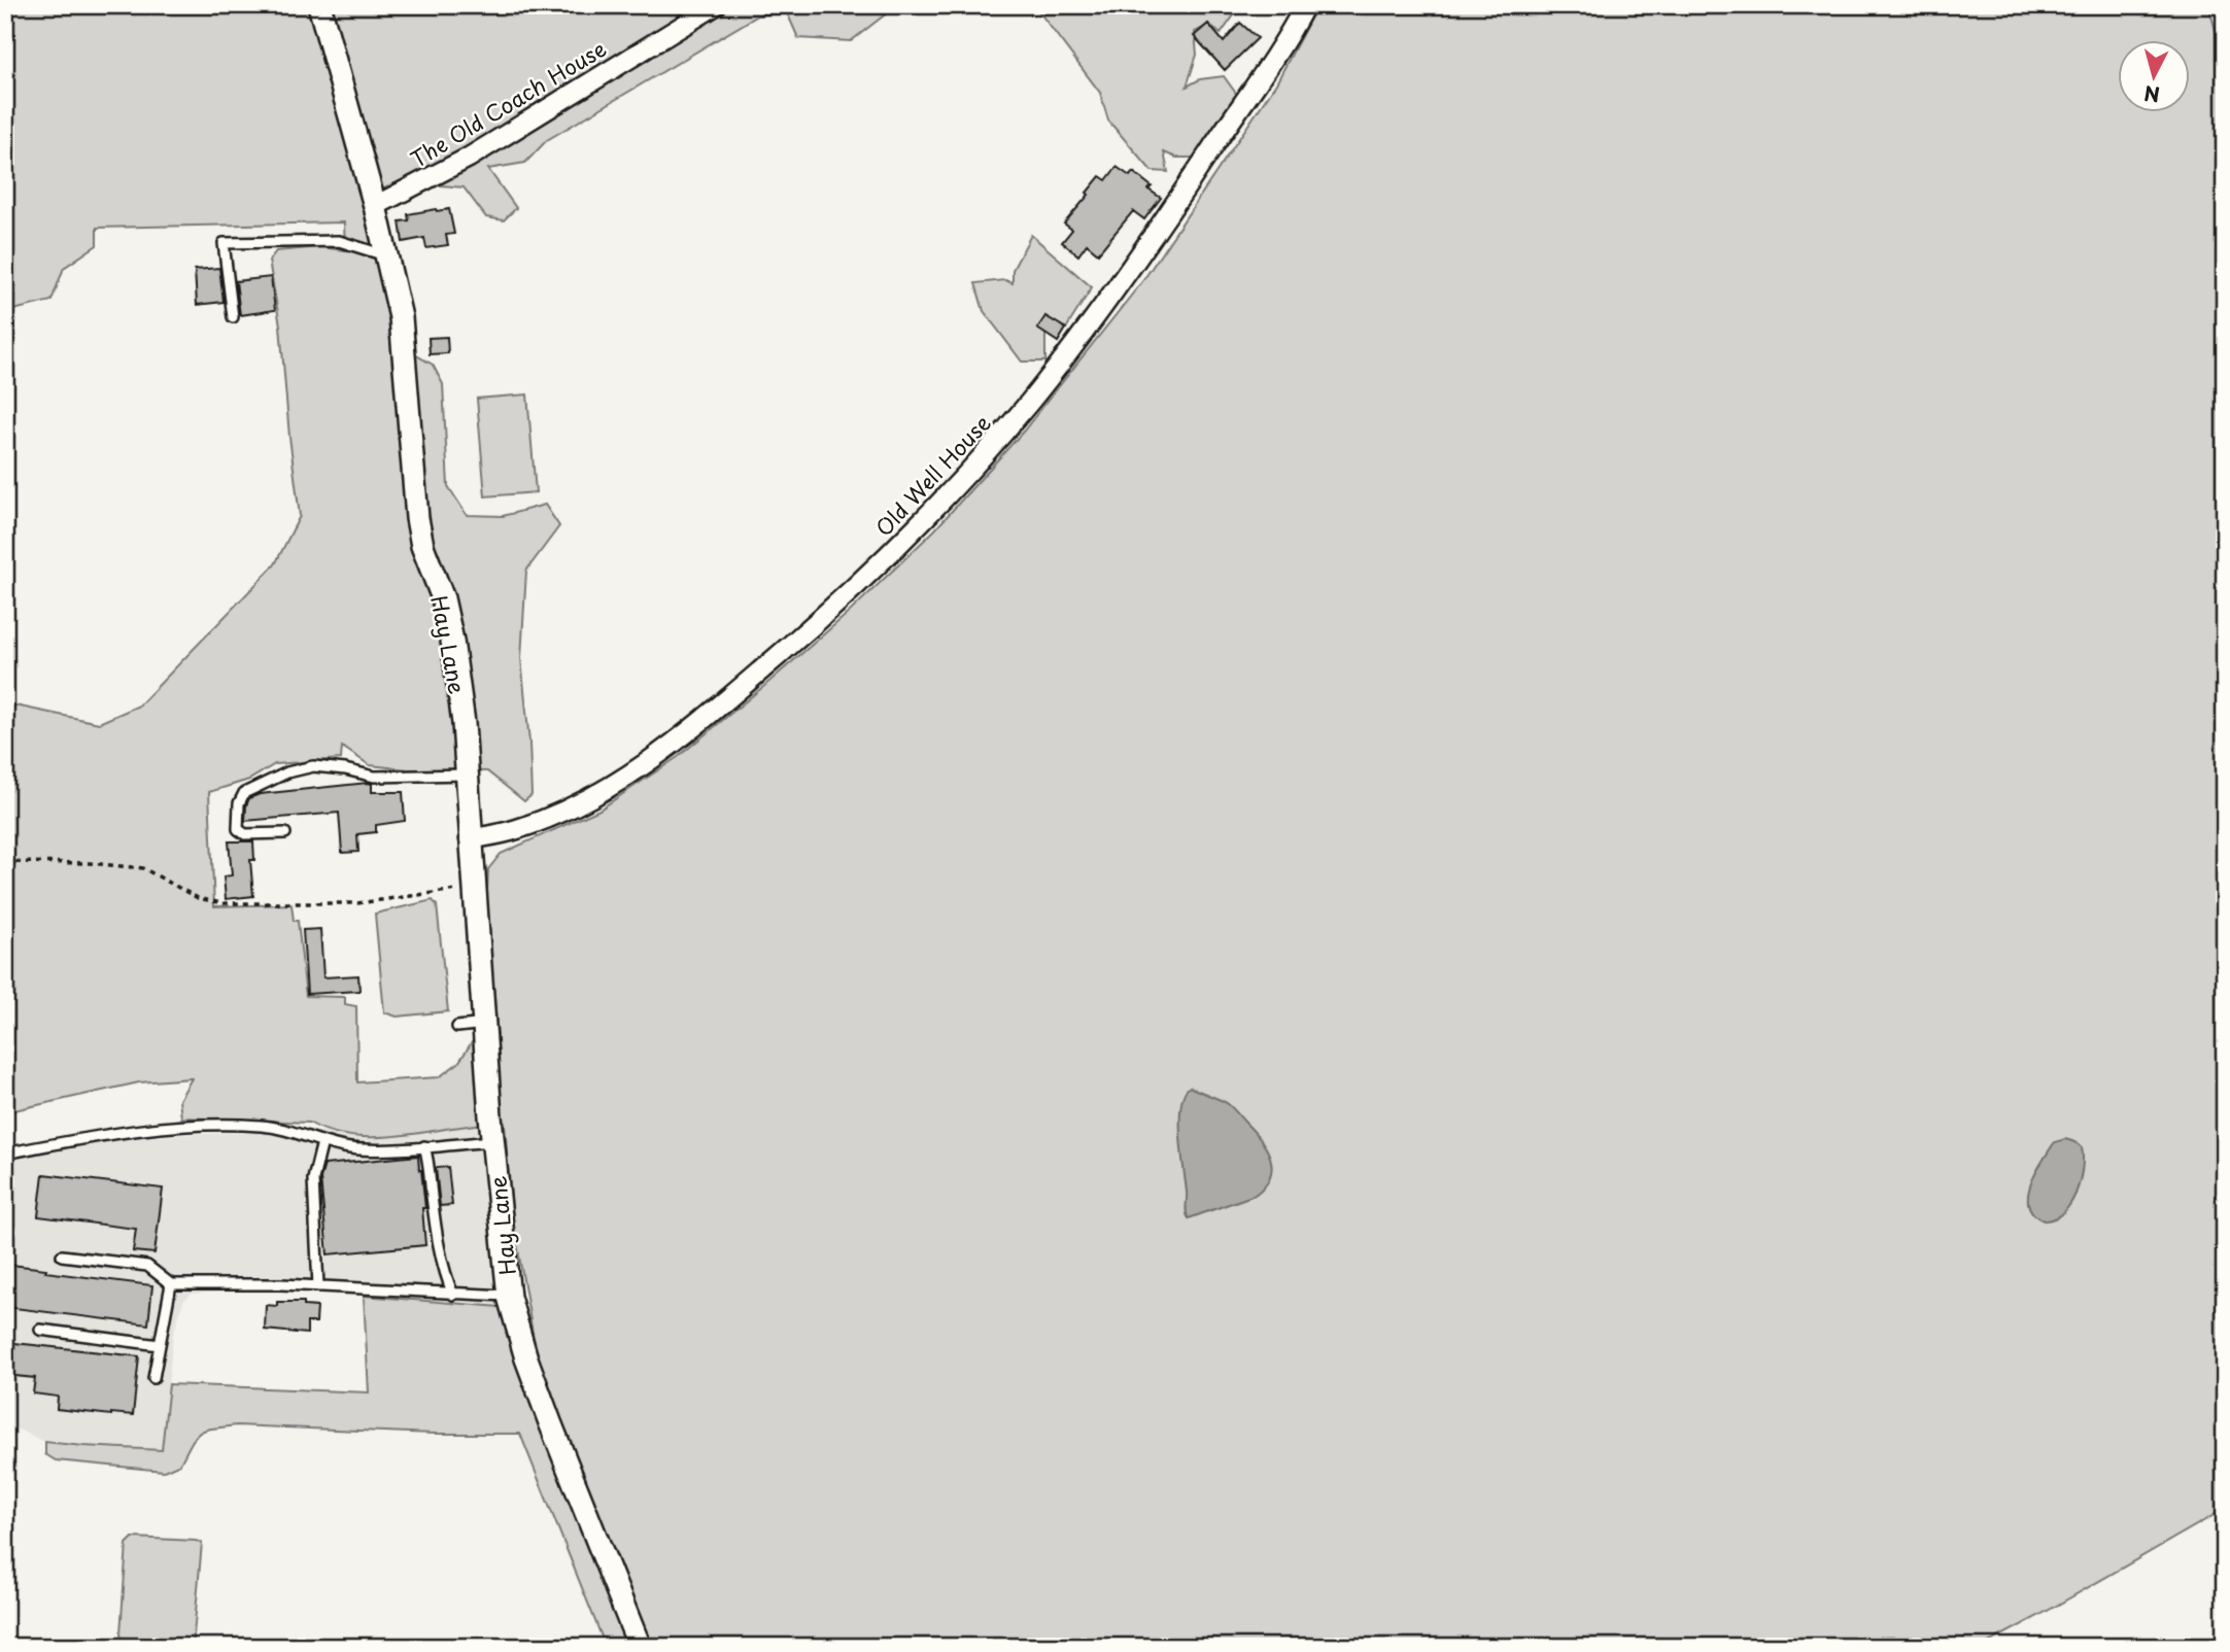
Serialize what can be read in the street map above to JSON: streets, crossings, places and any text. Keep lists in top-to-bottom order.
{
  "streets": {
    "street": ["The Old Coach House", "Old Well House", "Hay Lane"]
  },
  "crossings": [
    ["The Old Coach House", "Hay Lane"],
    ["Old Well House", "Hay Lane"]
  ],
  "north": "bottom"
}
